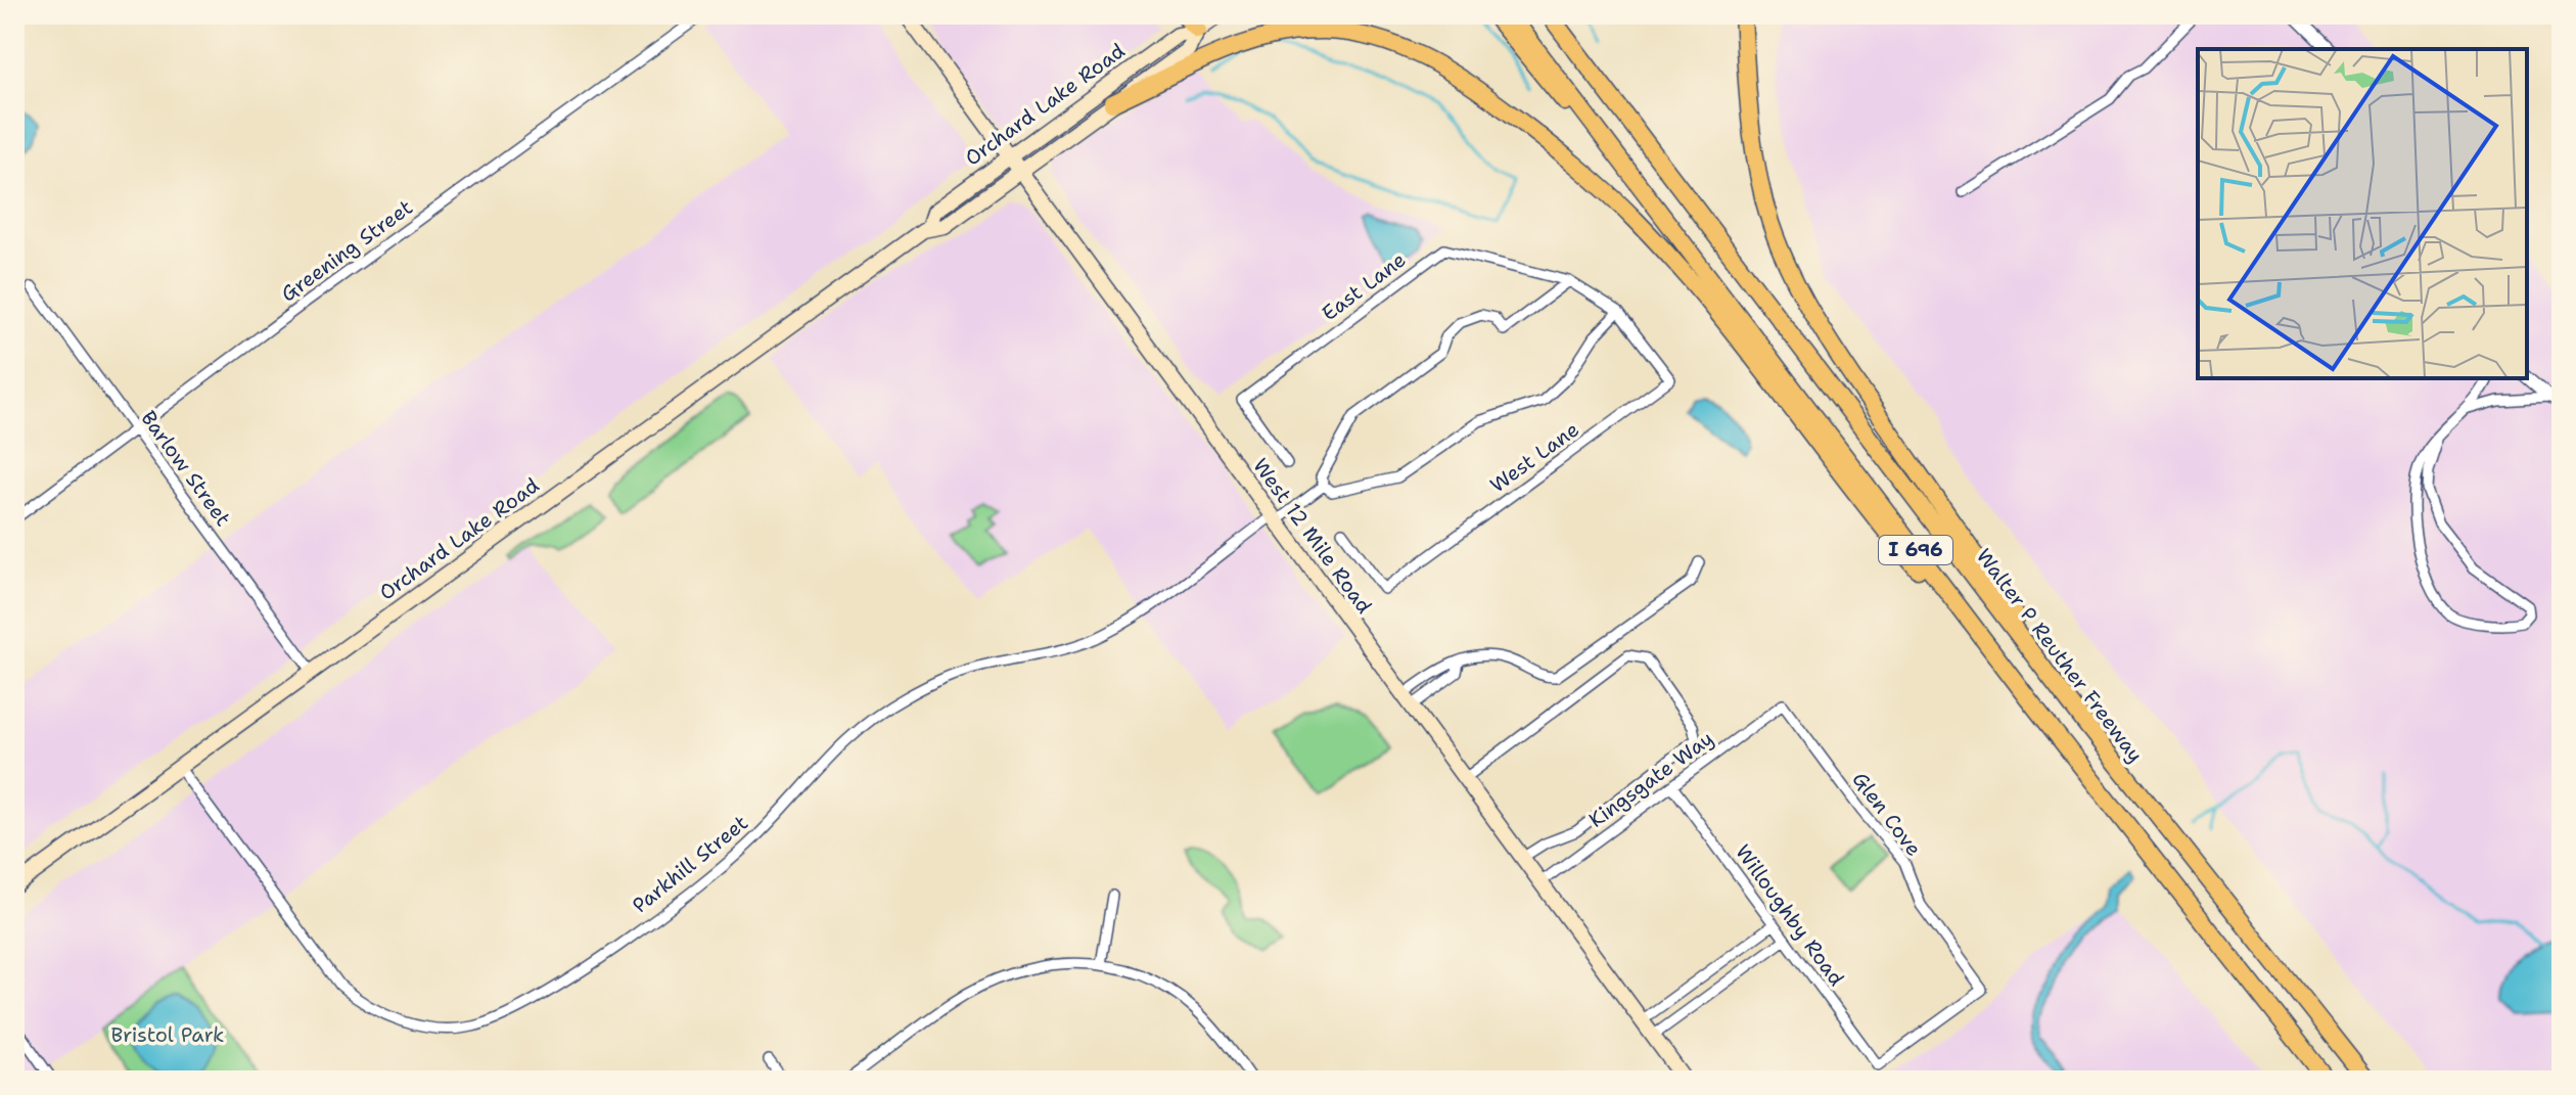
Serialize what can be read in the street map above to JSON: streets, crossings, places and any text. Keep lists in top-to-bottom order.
{
  "streets": {
    "highway": ["I 696", "Walter P Reuther Freeway"],
    "main road": ["Orchard Lake Road", "West 12 Mile Road"],
    "street": [
      "Greening Street",
      "East Lane",
      "West Lane",
      "Barlow Street",
      "Kingsgate Way",
      "Glen Cove",
      "Parkhill Street",
      "Willoughby Road"
    ]
  },
  "crossings": [
    ["Orchard Lake Road", "Barlow Street"],
    ["Orchard Lake Road", "West 12 Mile Road"],
    ["Orchard Lake Road", "Parkhill Street"],
    ["Greening Street", "Barlow Street"],
    ["East Lane", "West Lane"],
    ["West 12 Mile Road", "Kingsgate Way"],
    ["West 12 Mile Road", "Parkhill Street"],
    ["Kingsgate Way", "Glen Cove"],
    ["Kingsgate Way", "Willoughby Road"],
    ["Glen Cove", "Willoughby Road"]
  ],
  "parks": ["Bristol Park"]
}
